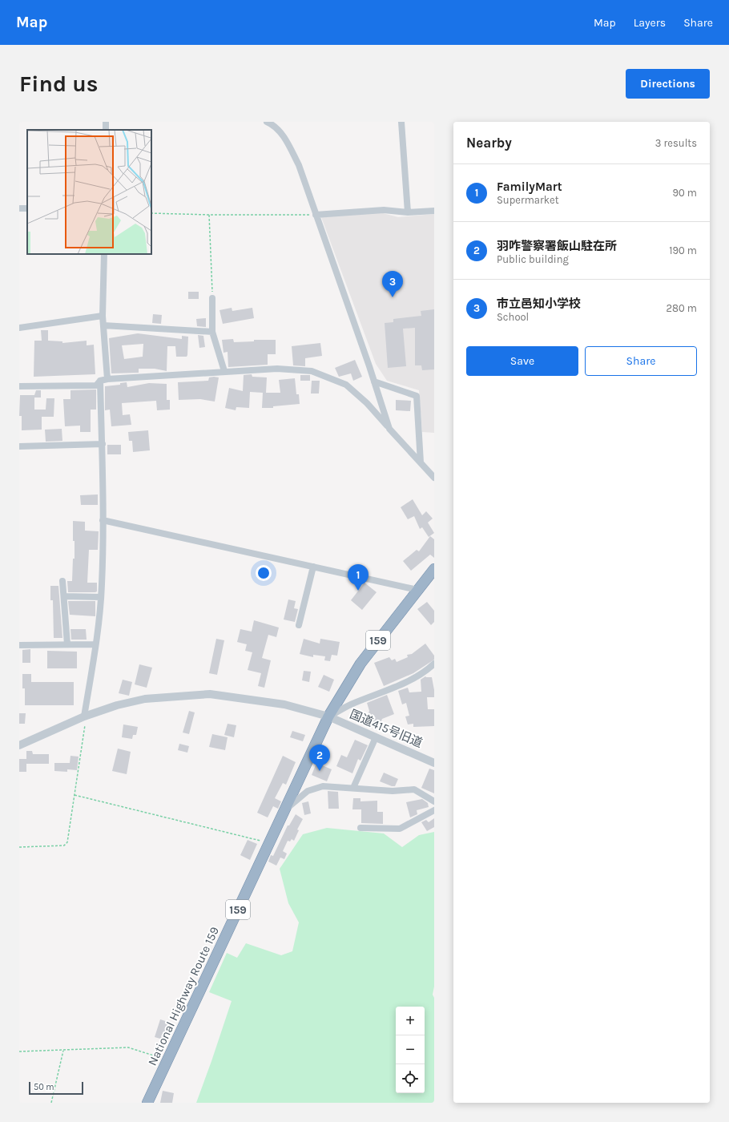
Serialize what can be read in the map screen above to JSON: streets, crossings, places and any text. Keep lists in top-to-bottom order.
{
  "streets": {
    "highway": ["159", "National Highway Route 159"],
    "street": ["国道415号旧道"]
  },
  "crossings": [
    ["国道415号旧道", "National Highway Route 159"]
  ],
  "scale_bar": "50 m",
  "page": {
    "header": "Map",
    "nav": ["Map", "Layers", "Share"],
    "buttons": [
      "Directions",
      ["Save", "Share"]
    ],
    "title": "Find us",
    "heading": ["Nearby", "3 results"],
    "list": [
      {
        "mark": "1",
        "name": "FamilyMart",
        "note": "Supermarket",
        "value": "90 m"
      },
      {
        "mark": "2",
        "name": "羽咋警察署飯山駐在所",
        "note": "Public building",
        "value": "190 m"
      },
      {
        "mark": "3",
        "name": "市立邑知小学校",
        "note": "School",
        "value": "280 m"
      }
    ],
    "pins": ["3", "1", "2"],
    "map_buttons": ["+", "−"],
    "scale": "50 m"
  }
}
